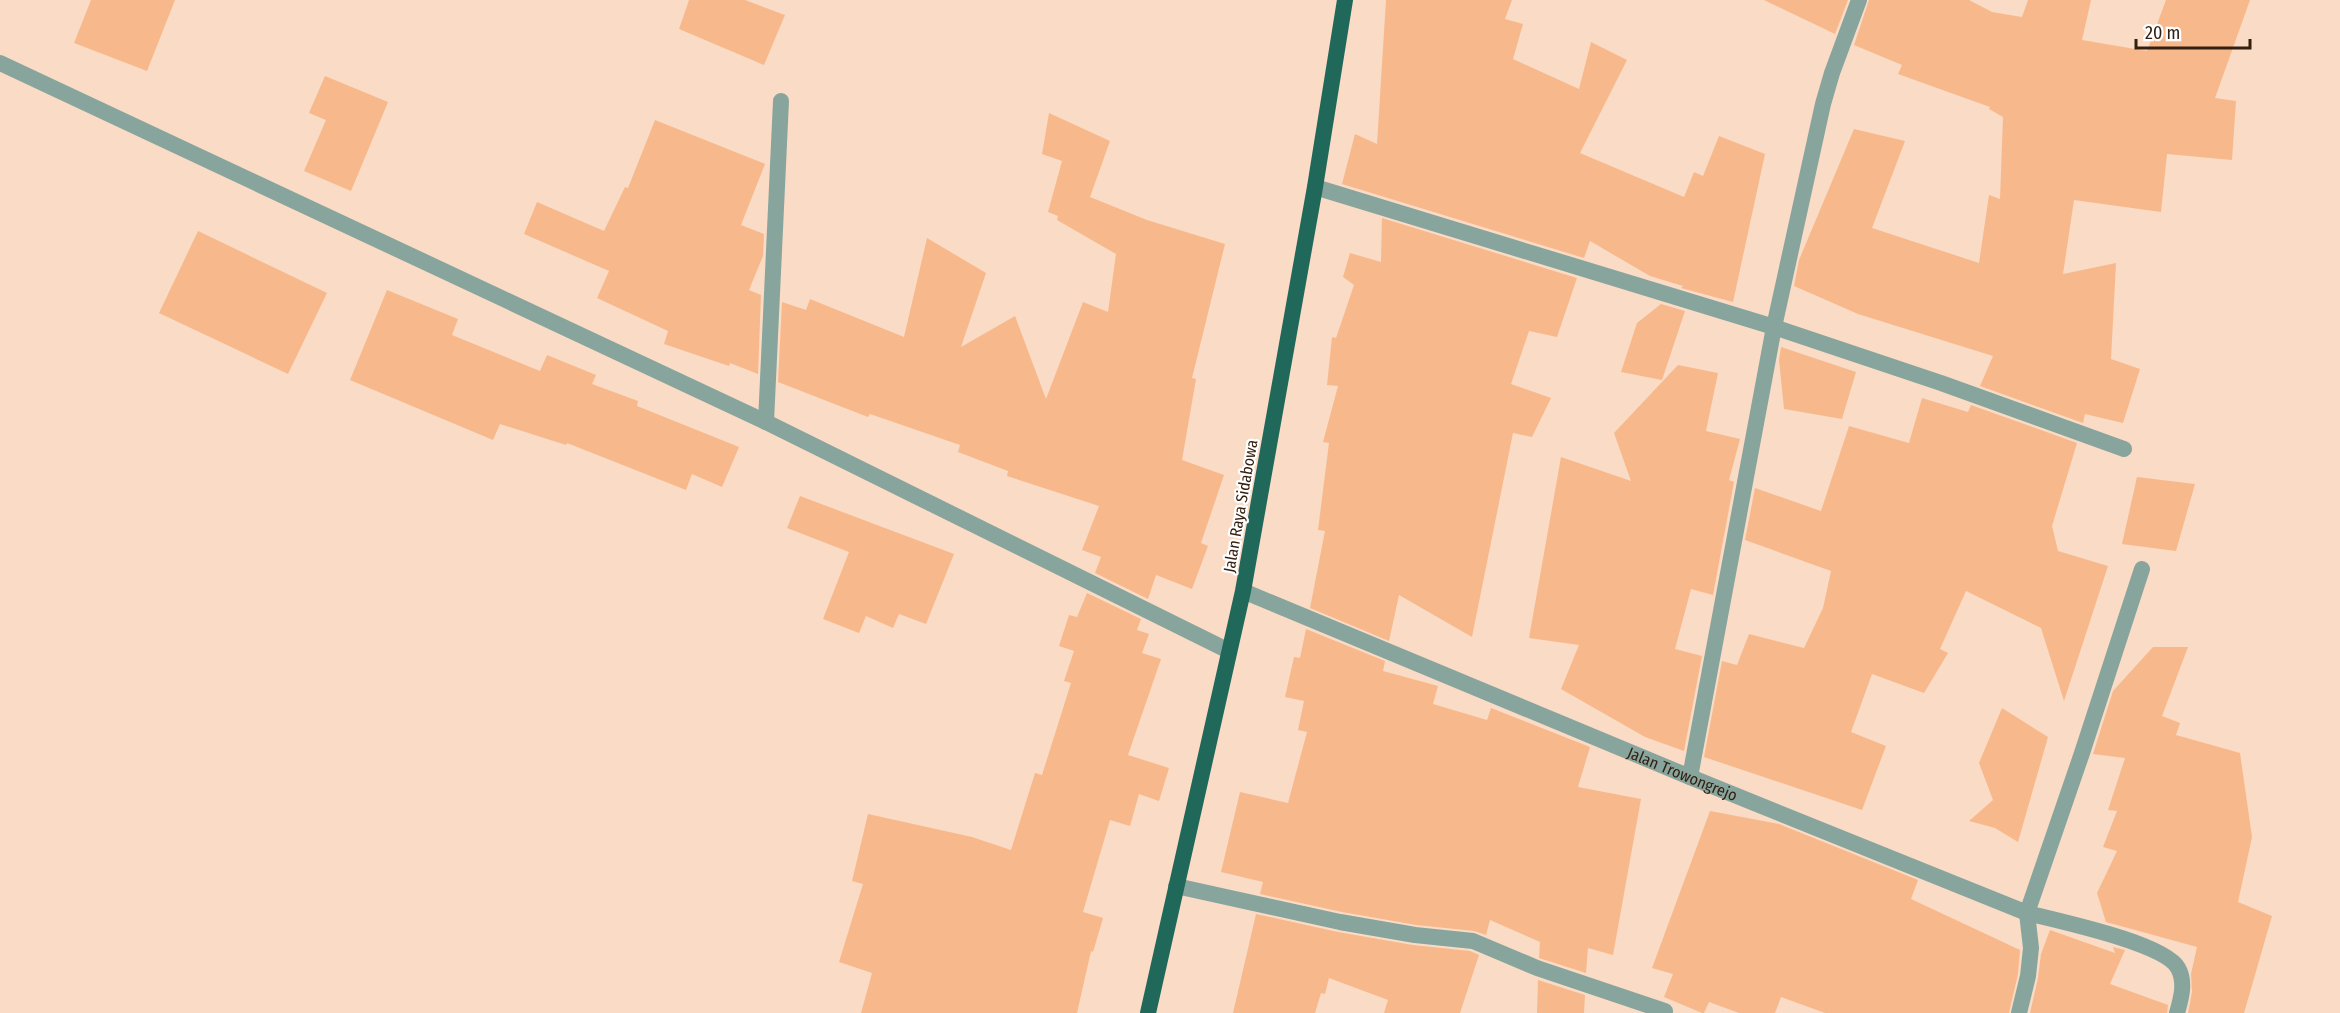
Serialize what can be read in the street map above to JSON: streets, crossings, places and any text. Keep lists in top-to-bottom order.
{
  "streets": {
    "highway": ["Jalan Raya Sidabowa"],
    "street": ["Jalan Trowongrejo"]
  },
  "crossings": [
    ["Jalan Raya Sidabowa", "Jalan Trowongrejo"]
  ],
  "scale_bar": "20 m"
}
